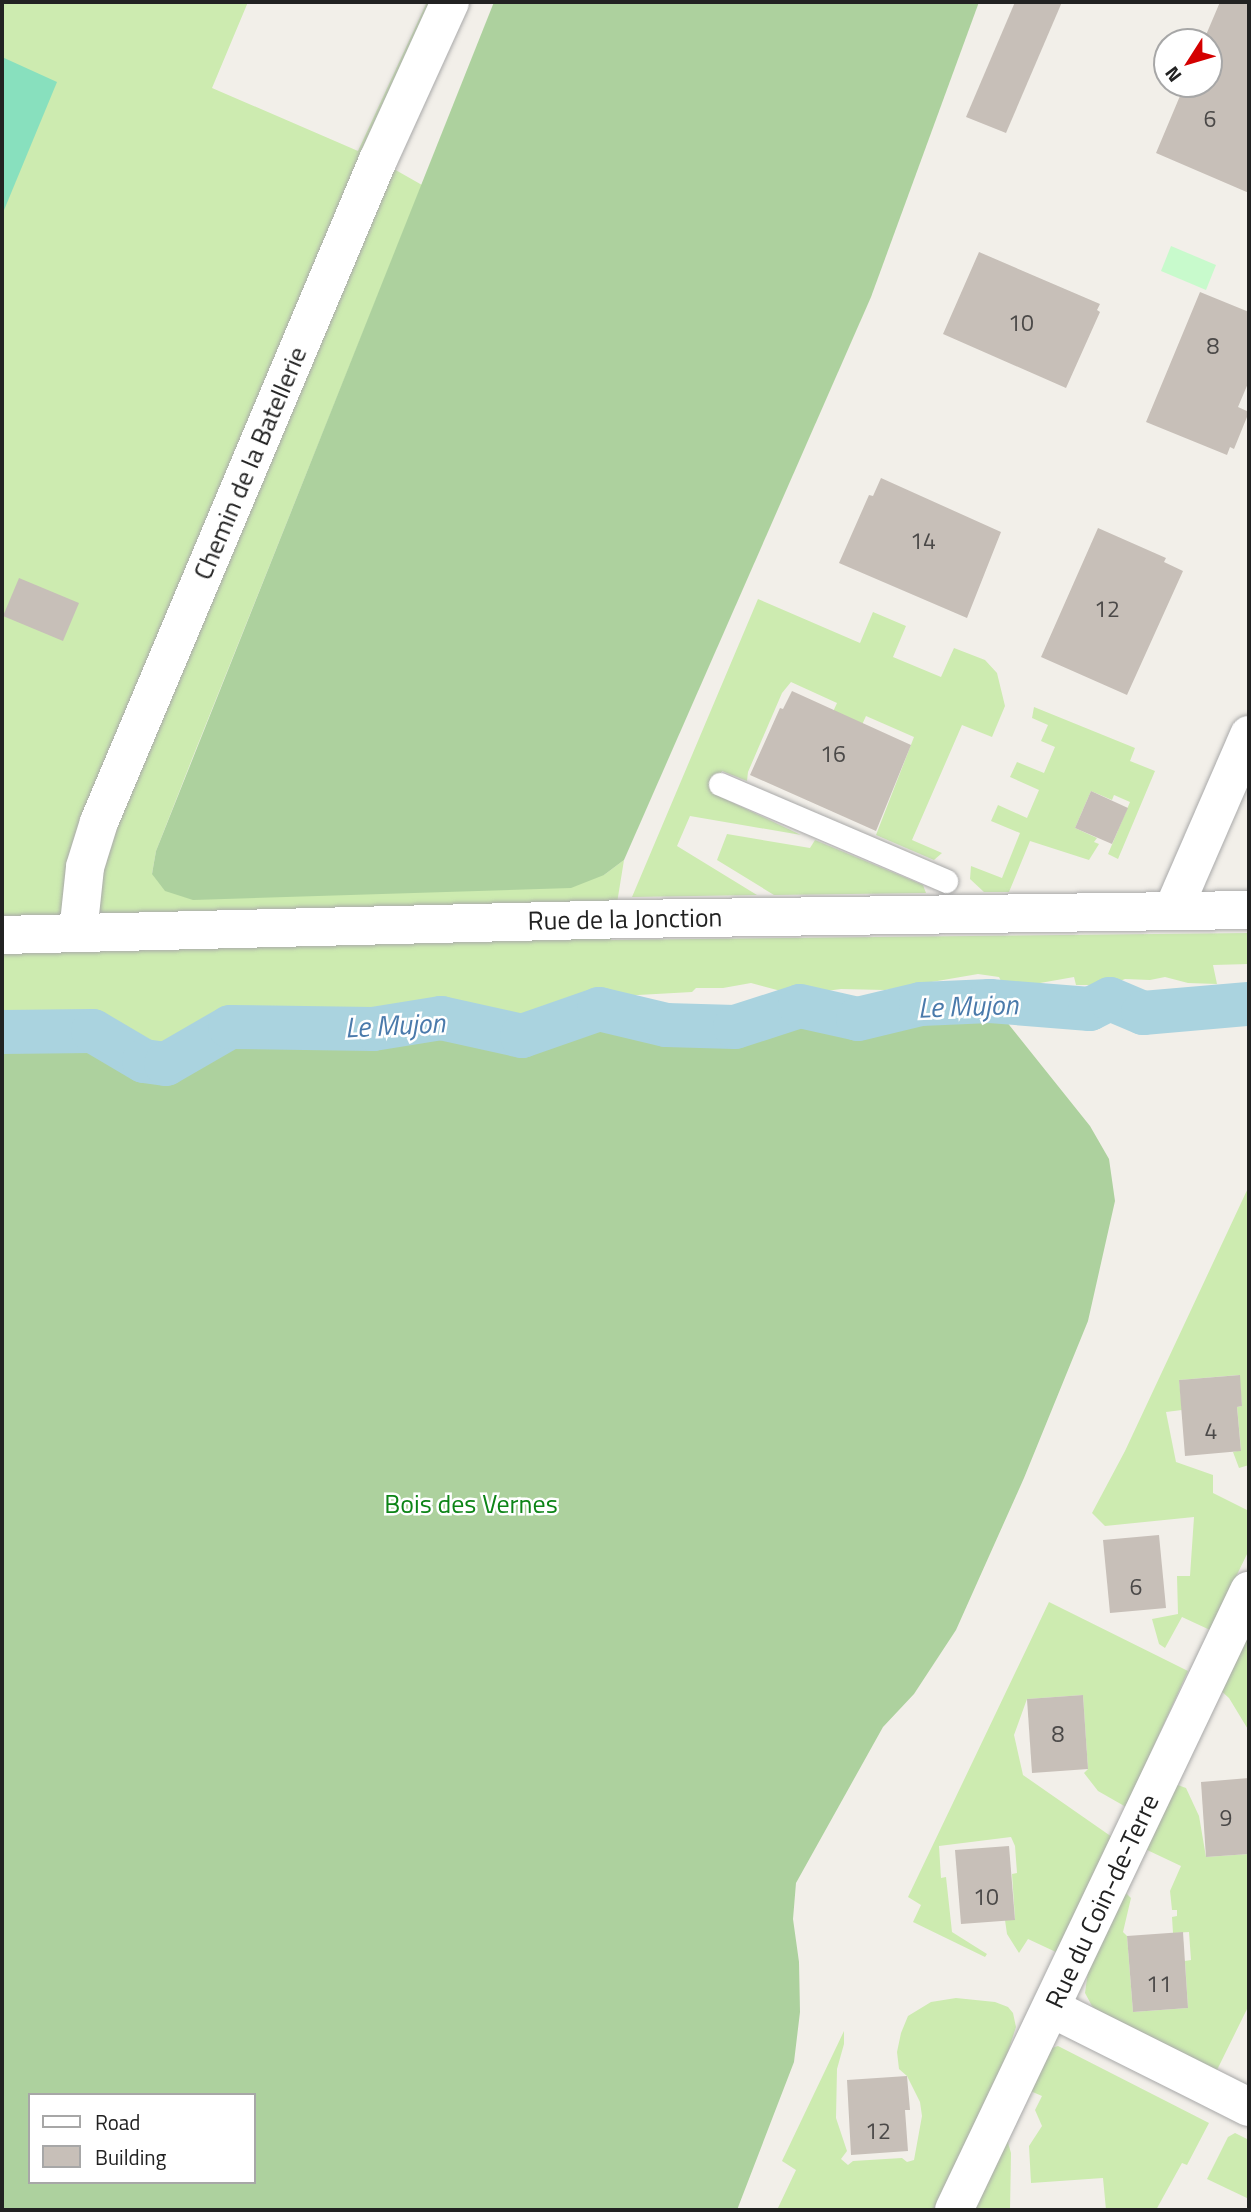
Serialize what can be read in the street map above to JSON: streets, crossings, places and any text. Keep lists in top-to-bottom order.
{
  "streets": {
    "street": ["Chemin de la Batellerie", "Rue de la Jonction", "Rue du Coin-de-Terre"]
  },
  "crossings": [
    ["Chemin de la Batellerie", "Rue de la Jonction"]
  ],
  "water": ["Le Mujon"],
  "parks": ["Bois des Vernes"],
  "house_numbers": [
    "6",
    "10",
    "8",
    "14",
    "12",
    "16",
    "4",
    "6",
    "8",
    "9",
    "10",
    "11",
    "12"
  ],
  "legend": ["Road", "Building"],
  "north": "bottom left"
}
